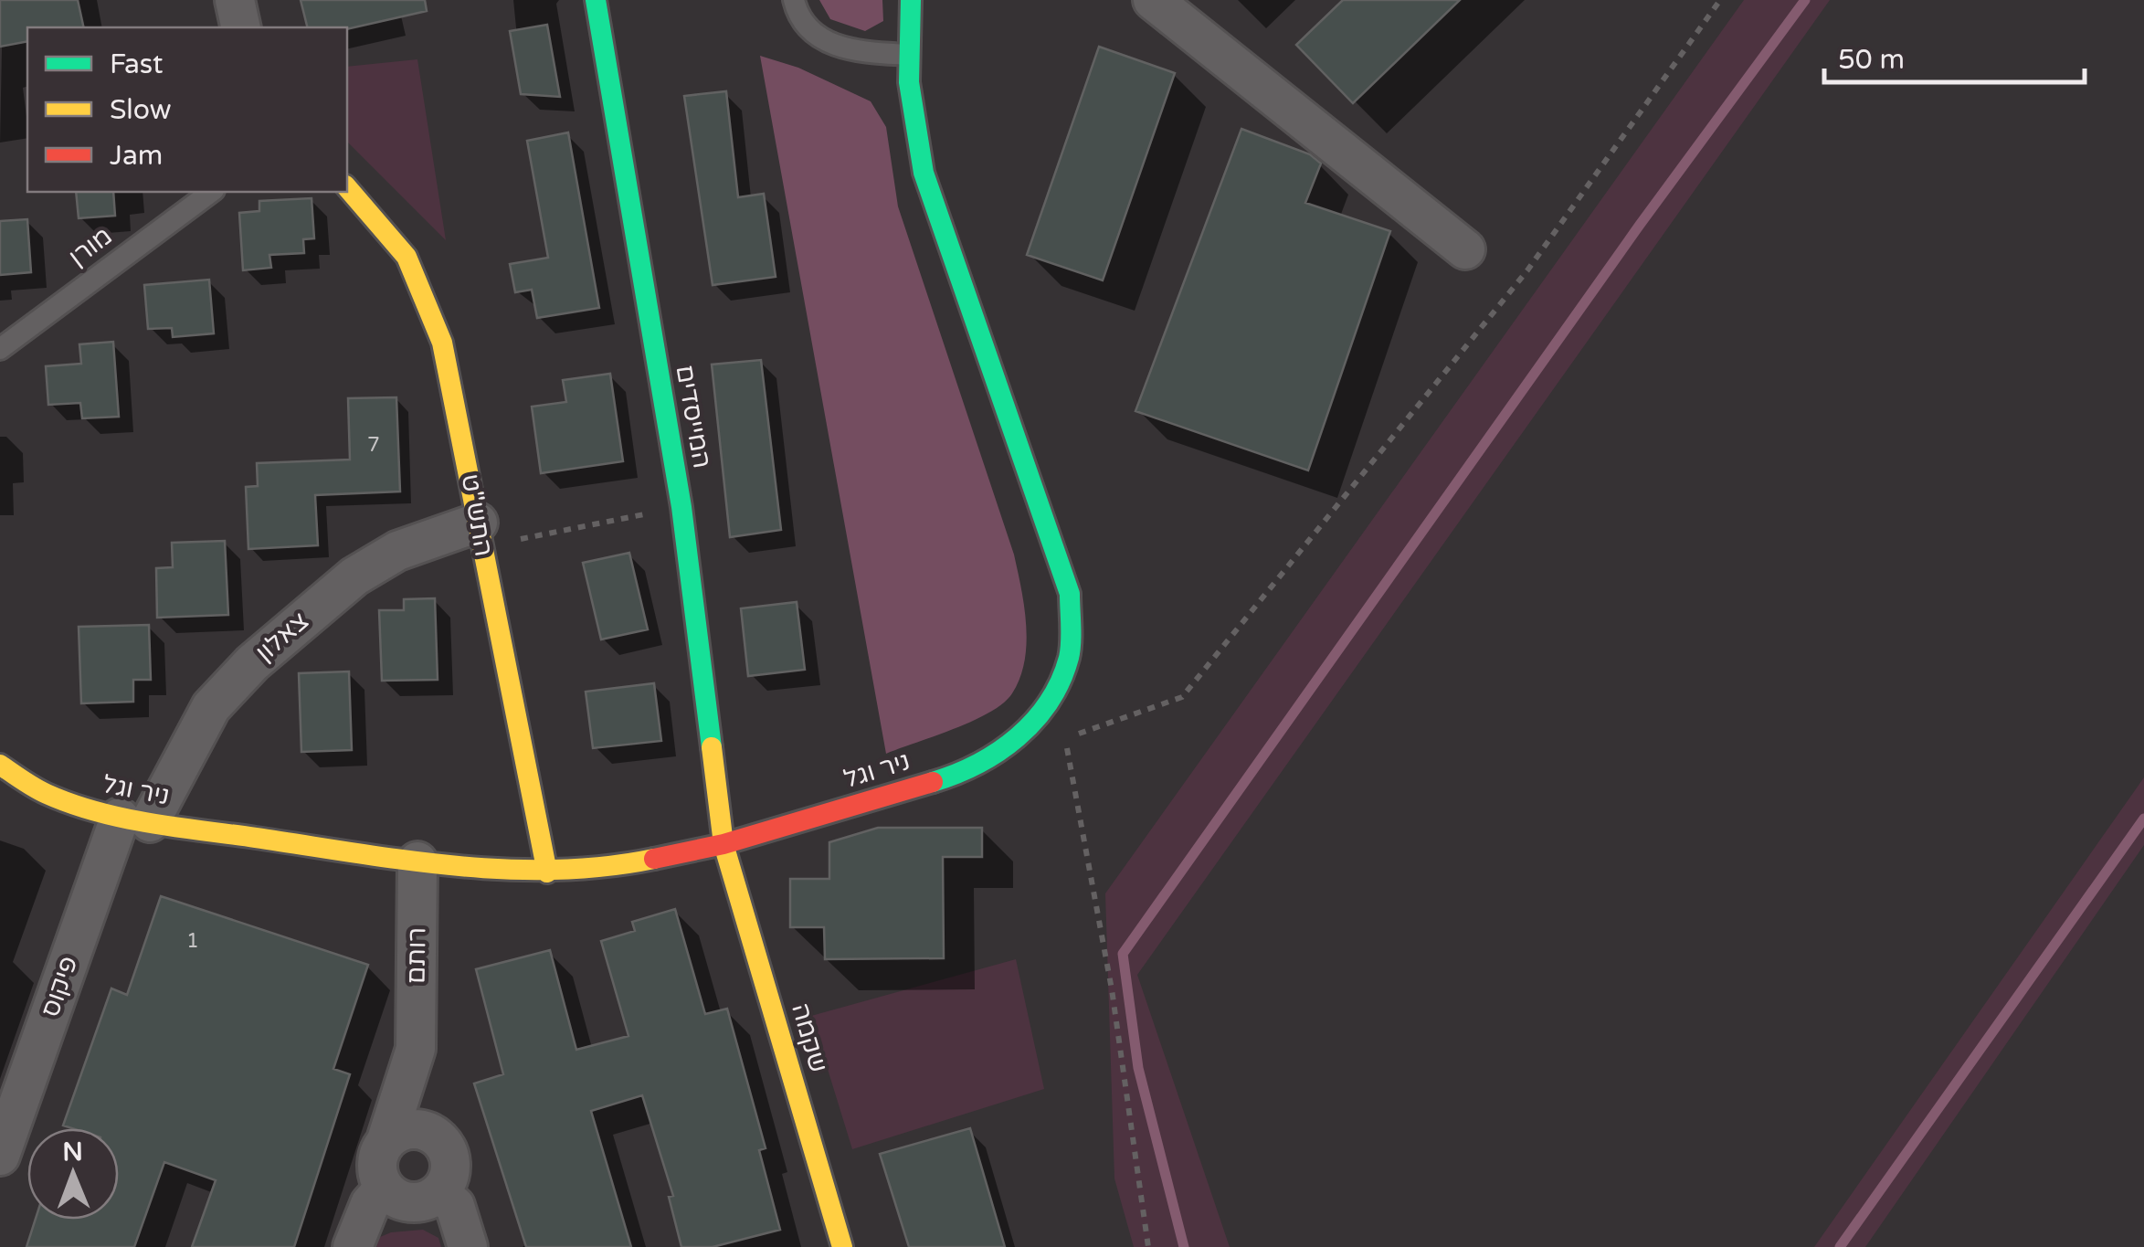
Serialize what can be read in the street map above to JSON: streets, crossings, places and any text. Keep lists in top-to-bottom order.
{
  "streets": {
    "street": [
      "המייסדים",
      "התש\"ט",
      "צאלון",
      "ניר וגל",
      "רותם",
      "פיקוס",
      "שקמה"
    ],
    "lane": ["מורן"]
  },
  "crossings": [
    ["המייסדים", "ניר וגל"],
    ["המייסדים", "שקמה"],
    ["התש\"ט", "צאלון"],
    ["התש\"ט", "ניר וגל"],
    ["צאלון", "ניר וגל"],
    ["צאלון", "פיקוס"],
    ["ניר וגל", "רותם"],
    ["ניר וגל", "פיקוס"],
    ["ניר וגל", "שקמה"]
  ],
  "house_numbers": ["7", "1"],
  "legend": ["Fast", "Slow", "Jam"],
  "scale_bar": "50 m",
  "north": "top"
}
